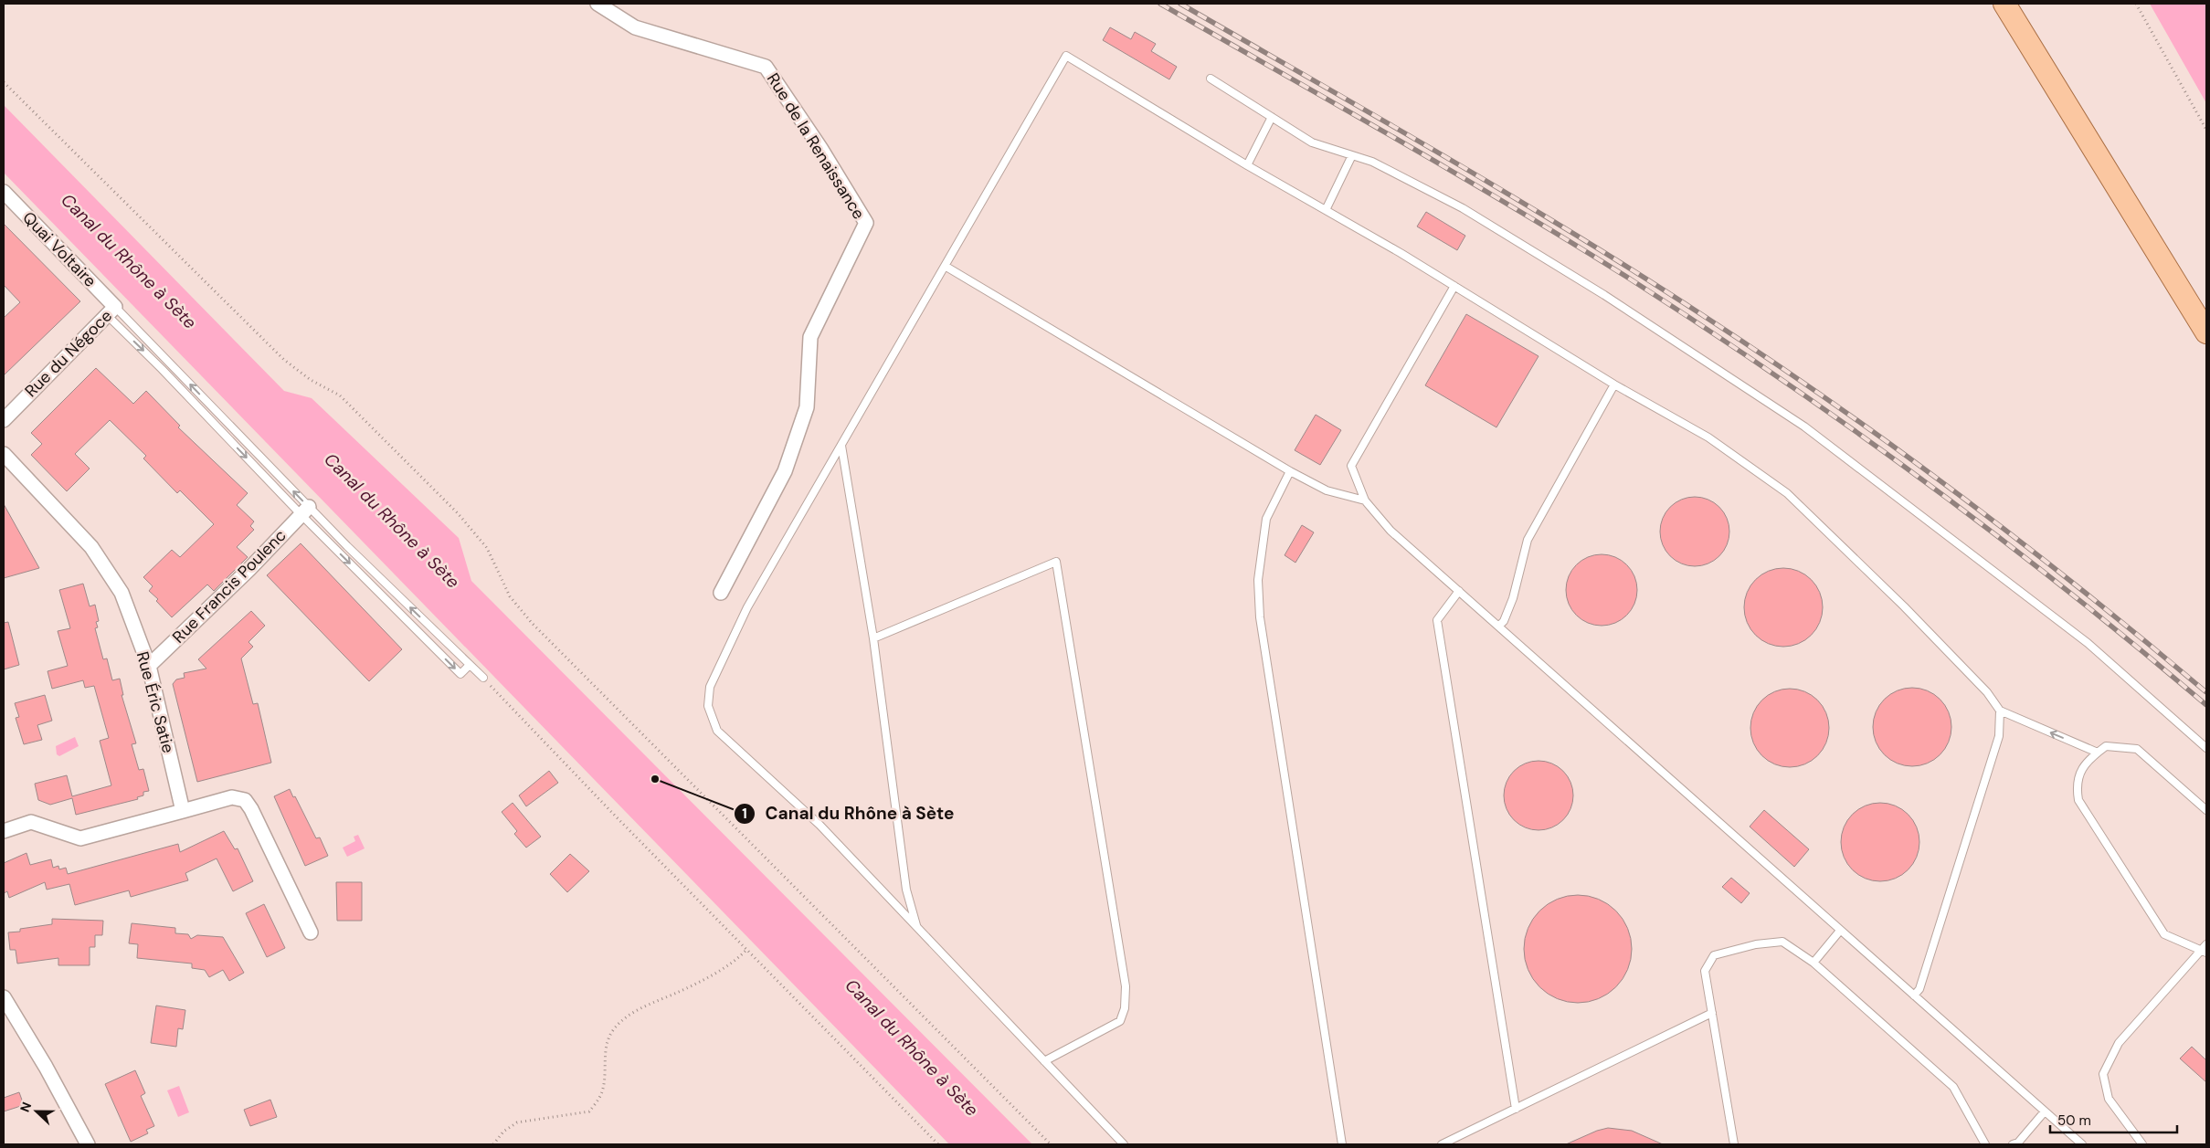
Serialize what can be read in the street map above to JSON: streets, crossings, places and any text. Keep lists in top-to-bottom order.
{
  "streets": {
    "street": [
      "Rue de la Renaissance",
      "Quai Voltaire",
      "Rue du Négoce",
      "Rue Francis Poulenc",
      "Rue Éric Satie"
    ]
  },
  "crossings": [
    ["Quai Voltaire", "Rue du Négoce"],
    ["Rue Francis Poulenc", "Rue Éric Satie"]
  ],
  "water": ["Canal du Rhône à Sète"],
  "places": ["Canal du Rhône à Sète"],
  "scale_bar": "50 m",
  "north": "left"
}
